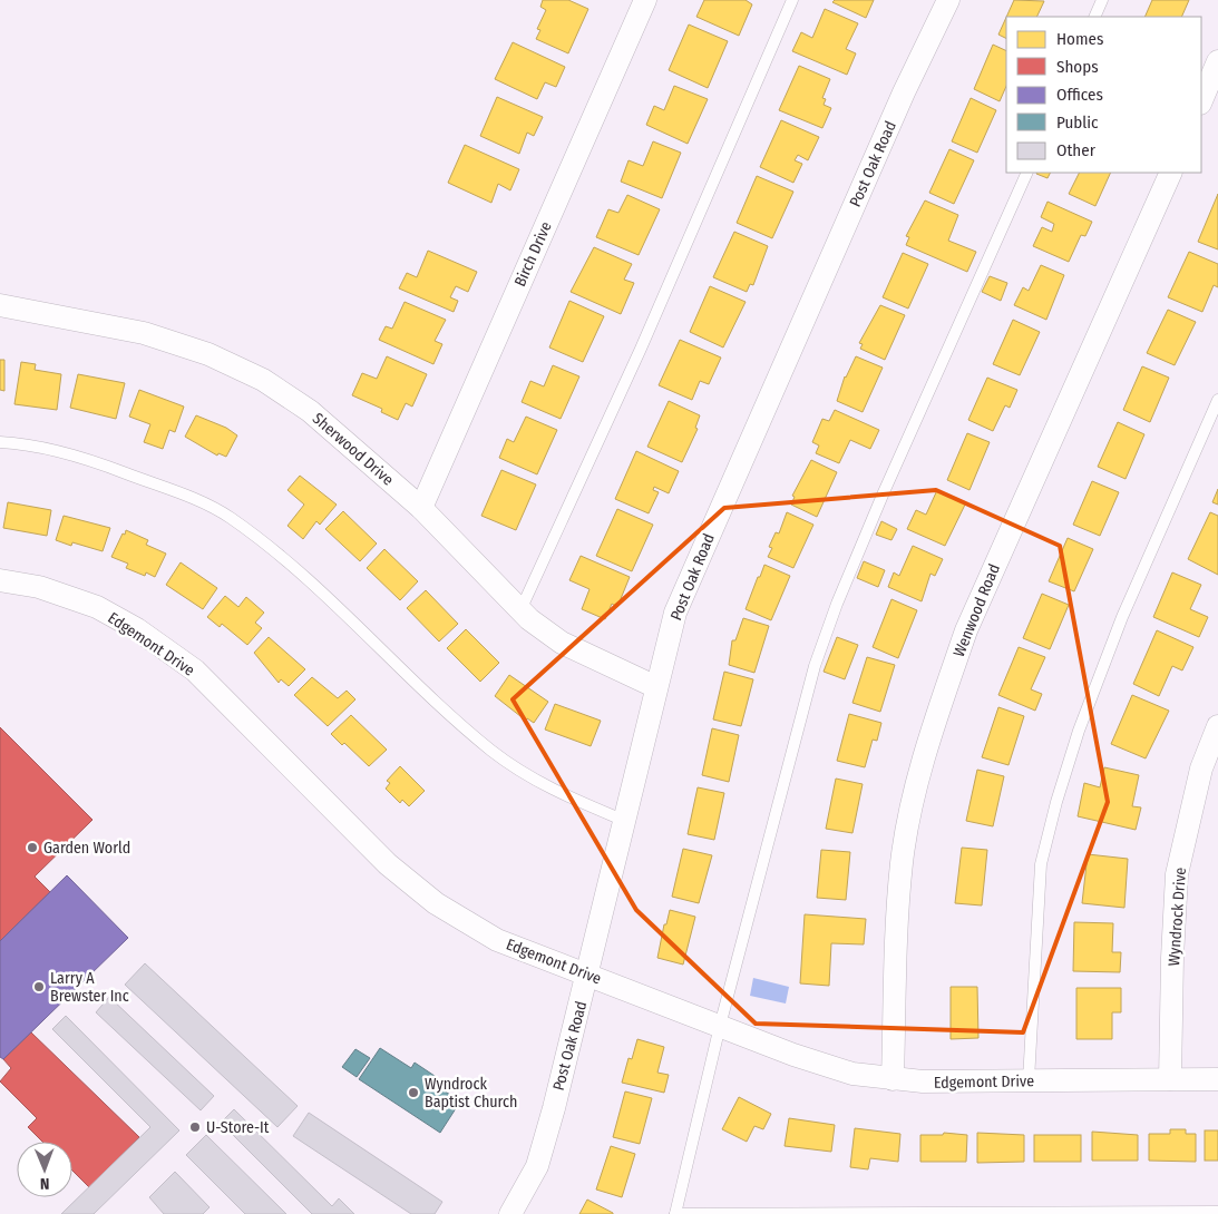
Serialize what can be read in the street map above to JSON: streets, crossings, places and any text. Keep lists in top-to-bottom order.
{
  "streets": {
    "street": [
      "Post Oak Road",
      "Birch Drive",
      "Sherwood Drive",
      "Wenwood Road",
      "Edgemont Drive",
      "Wyndrock Drive"
    ]
  },
  "crossings": [
    ["Post Oak Road", "Sherwood Drive"],
    ["Post Oak Road", "Edgemont Drive"],
    ["Birch Drive", "Sherwood Drive"],
    ["Wenwood Road", "Edgemont Drive"],
    ["Edgemont Drive", "Wyndrock Drive"]
  ],
  "places": [
    "Garden World",
    "Larry A Brewster Inc",
    "Wyndrock Baptist Church",
    "U-Store-It"
  ],
  "legend": [
    "Homes",
    "Shops",
    "Offices",
    "Public",
    "Other"
  ],
  "north": "bottom"
}
